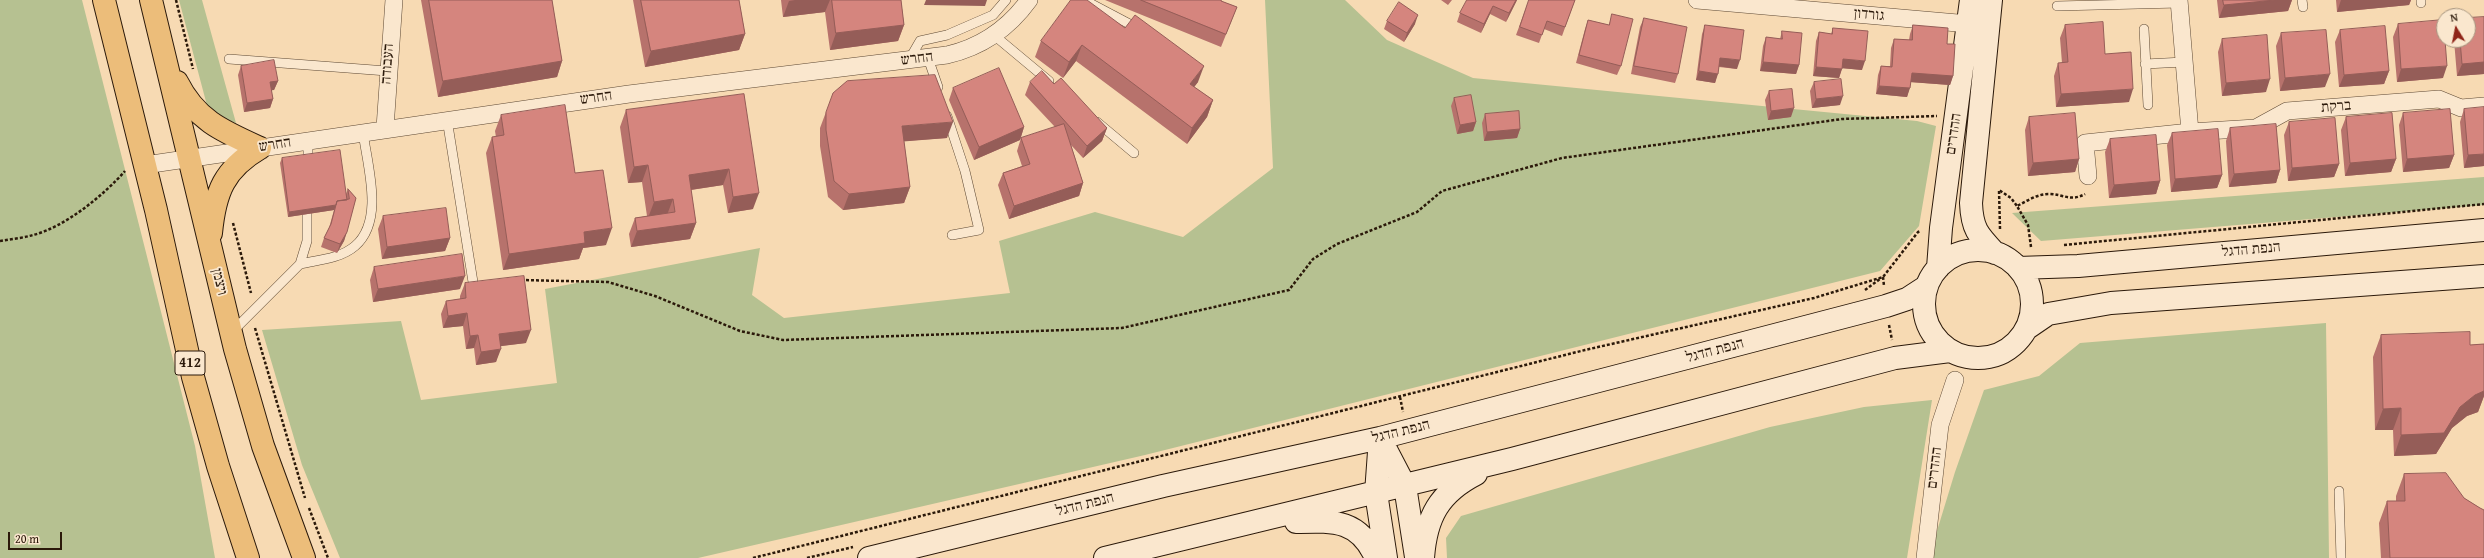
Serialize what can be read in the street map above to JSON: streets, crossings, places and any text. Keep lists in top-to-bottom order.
{
  "streets": {
    "main road": [
      "ההדרים",
      "הנפת הדגל",
      "ויצמן",
      "412"
    ],
    "street": [
      "גורדון",
      "החרש",
      "העבודה",
      "ברקת"
    ]
  },
  "crossings": [
    ["גורדון", "ההדרים"],
    ["החרש", "העבודה"],
    ["החרש", "ויצמן"],
    ["החרש", "412"],
    ["ההדרים", "הנפת הדגל"]
  ],
  "scale_bar": "20 m",
  "north": "top"
}
